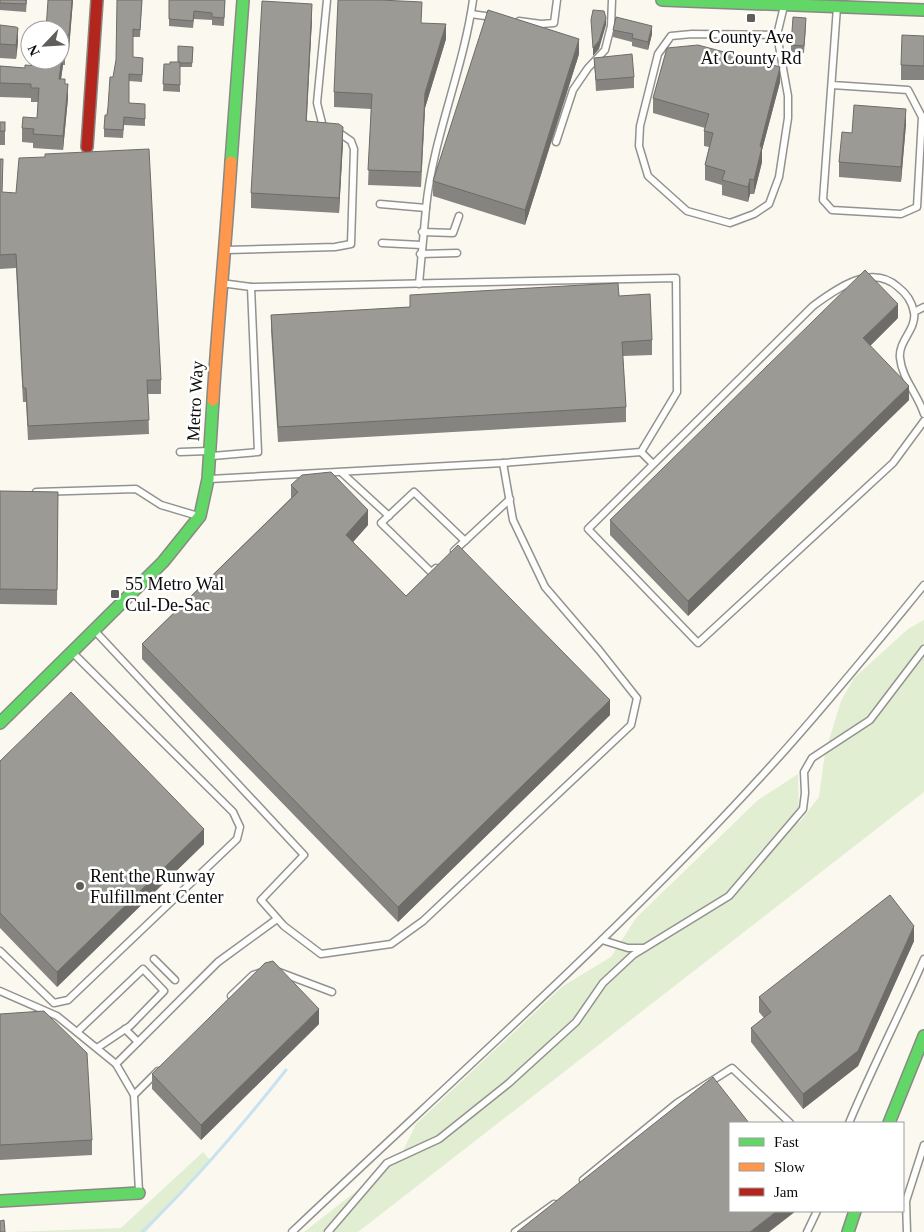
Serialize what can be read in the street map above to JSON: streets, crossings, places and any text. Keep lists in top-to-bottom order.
{
  "streets": {
    "street": ["Metro Way"]
  },
  "places": {
    "transit": ["County Ave At County Rd", "55 Metro Wal Cul-De-Sac"],
    "other": ["Rent the Runway Fulfillment Center"]
  },
  "legend": ["Fast", "Slow", "Jam"],
  "north": "bottom left"
}
